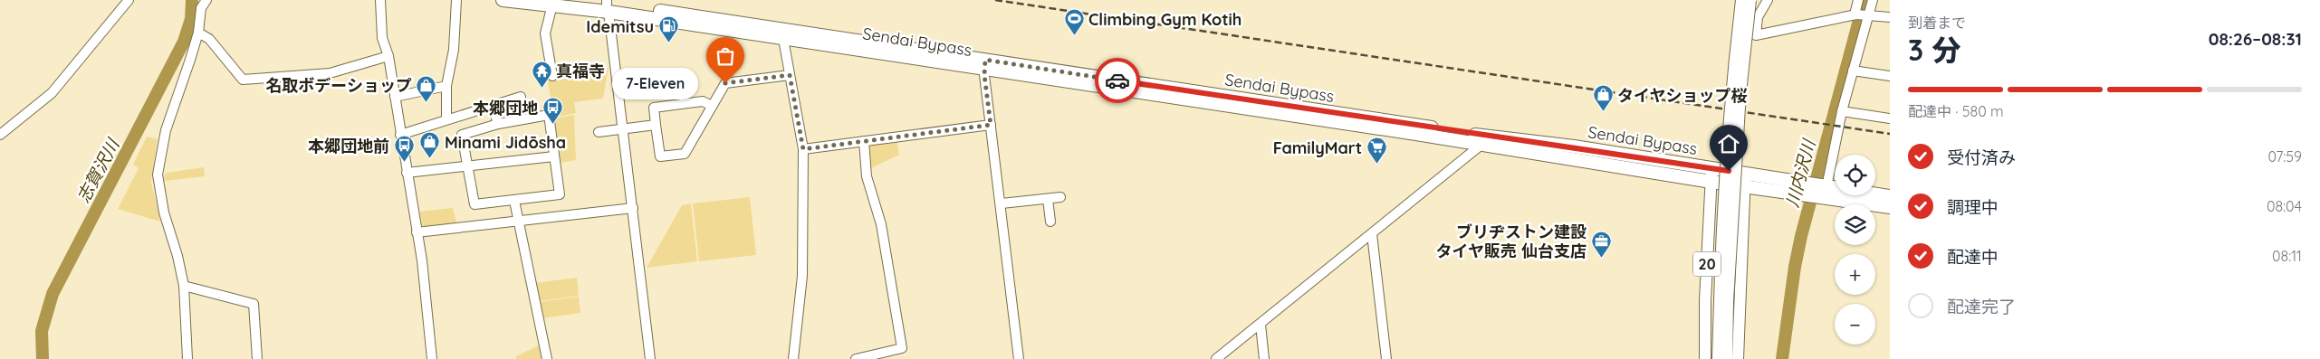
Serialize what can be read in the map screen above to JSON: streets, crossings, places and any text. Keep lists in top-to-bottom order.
{
  "streets": {
    "highway": ["Sendai Bypass"],
    "main road": ["20"]
  },
  "crossings": [
    ["Sendai Bypass", "20"]
  ],
  "water": ["志賀沢川", "川内沢川"],
  "places": {
    "sports": ["Climbing Gym Kotih"],
    "fuel station": ["Idemitsu"],
    "other": ["7-Eleven"],
    "temple": ["真福寺"],
    "shop": ["名取ボデーショップ", "タイヤショップ桜", "Minami Jidōsha"],
    "bus stop": ["本郷団地", "本郷団地前"],
    "supermarket": ["FamilyMart"],
    "office": ["ブリヂストン建設 タイヤ販売 仙台支店"]
  },
  "page": {
    "heading": ["3 分", "到着まで", "08:26–08:31"],
    "bubble": "7-Eleven",
    "bar": "配達中 · 580 m",
    "list": [
      ["受付済み", "07:59"],
      ["調理中", "08:04"],
      ["配達中", "08:11"],
      "配達完了"
    ],
    "map_buttons": ["+", "−"]
  }
}
